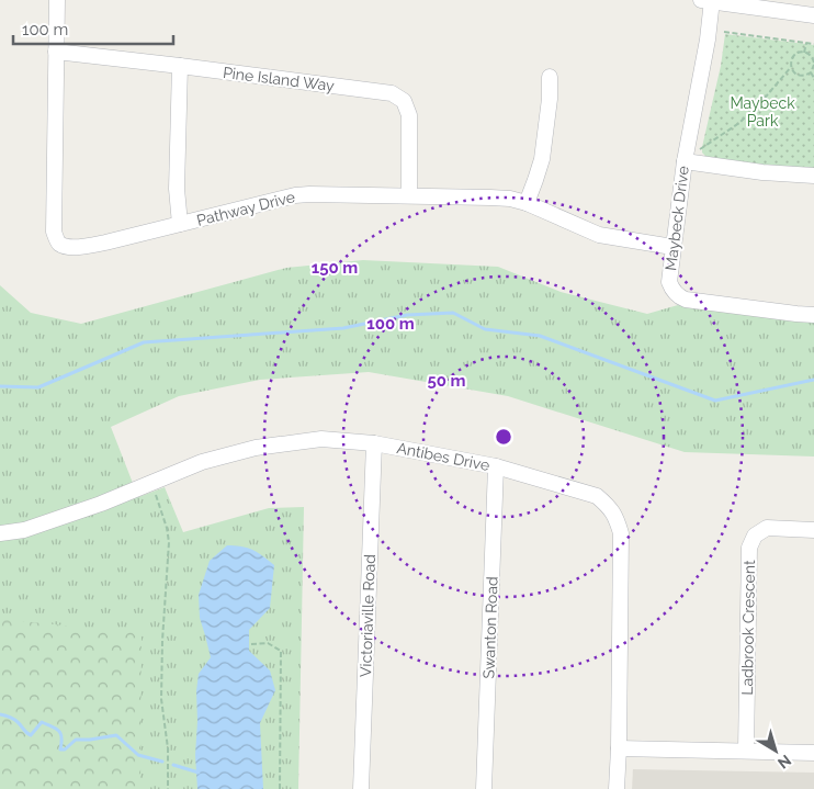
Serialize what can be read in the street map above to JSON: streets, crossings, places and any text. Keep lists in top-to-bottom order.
{
  "streets": {
    "street": [
      "Pine Island Way",
      "Pathway Drive",
      "Maybeck Drive",
      "Antibes Drive",
      "Victoriaville Road",
      "Swanton Road",
      "Ladbrook Crescent"
    ]
  },
  "crossings": [
    ["Pine Island Way", "Pathway Drive"],
    ["Pathway Drive", "Maybeck Drive"],
    ["Antibes Drive", "Victoriaville Road"],
    ["Antibes Drive", "Swanton Road"]
  ],
  "parks": ["Maybeck Park"],
  "scale_bar": "100 m",
  "north": "bottom right",
  "rings": ["150 m", "100 m", "50 m"]
}
